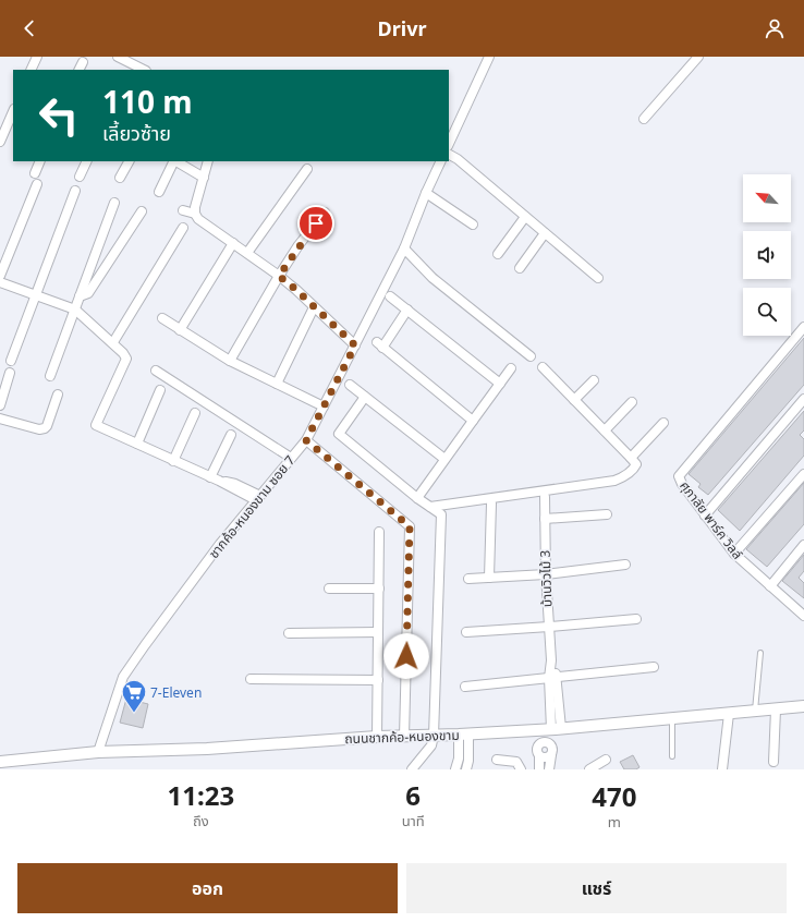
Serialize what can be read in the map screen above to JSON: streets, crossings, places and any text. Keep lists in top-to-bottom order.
{
  "streets": {
    "street": [
      "ชากค้อ-หนองขาม ซอย 7",
      "ศุภาลัย พาร์ค วิลล์",
      "บ้านวิวไม้ 3",
      "ถนนชากค้อ-หนองขาม"
    ]
  },
  "crossings": [
    ["ชากค้อ-หนองขาม ซอย 7", "ถนนชากค้อ-หนองขาม"],
    ["บ้านวิวไม้ 3", "ถนนชากค้อ-หนองขาม"]
  ],
  "places": {
    "supermarket": ["7-Eleven"]
  },
  "north": "top left",
  "page": {
    "header": "Drivr",
    "turn": ["110 m", "เลี้ยวซ้าย"],
    "eta": [
      "11:23",
      "ถึง",
      "6",
      "นาที",
      "470",
      "m"
    ],
    "buttons": ["ออก", "แชร์"]
  }
}
